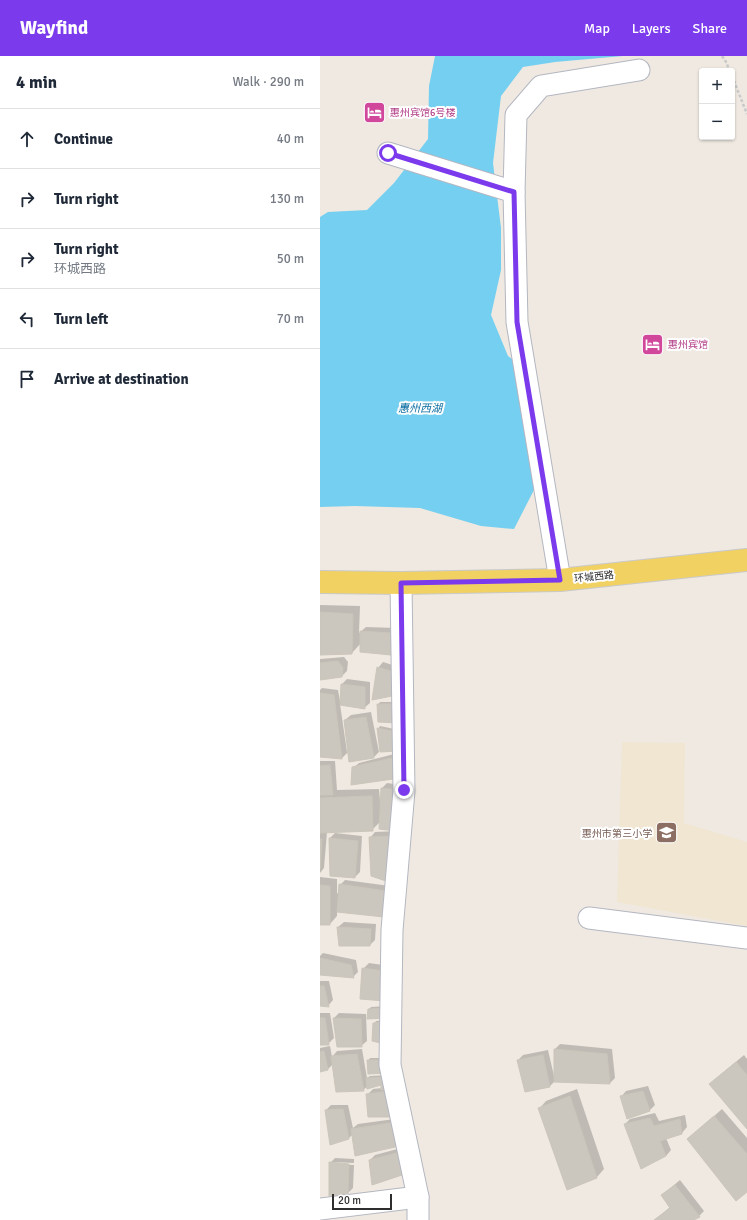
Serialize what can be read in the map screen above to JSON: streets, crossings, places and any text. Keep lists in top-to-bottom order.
{
  "streets": {
    "main road": ["环城西路"]
  },
  "water": ["惠州西湖"],
  "places": {
    "hotel": ["惠州宾馆6号楼", "惠州宾馆"],
    "school or university": ["惠州市第三小学"]
  },
  "scale_bar": "20 m",
  "page": {
    "header": "Wayfind",
    "nav": ["Map", "Layers", "Share"],
    "heading": ["4 min", "Walk · 290 m"],
    "map_buttons": ["+", "−"],
    "list": [
      ["Continue", "40 m"],
      ["Turn right", "130 m"],
      ["Turn right", "环城西路", "50 m"],
      ["Turn left", "70 m"],
      "Arrive at destination"
    ],
    "scale": "20 m"
  }
}
